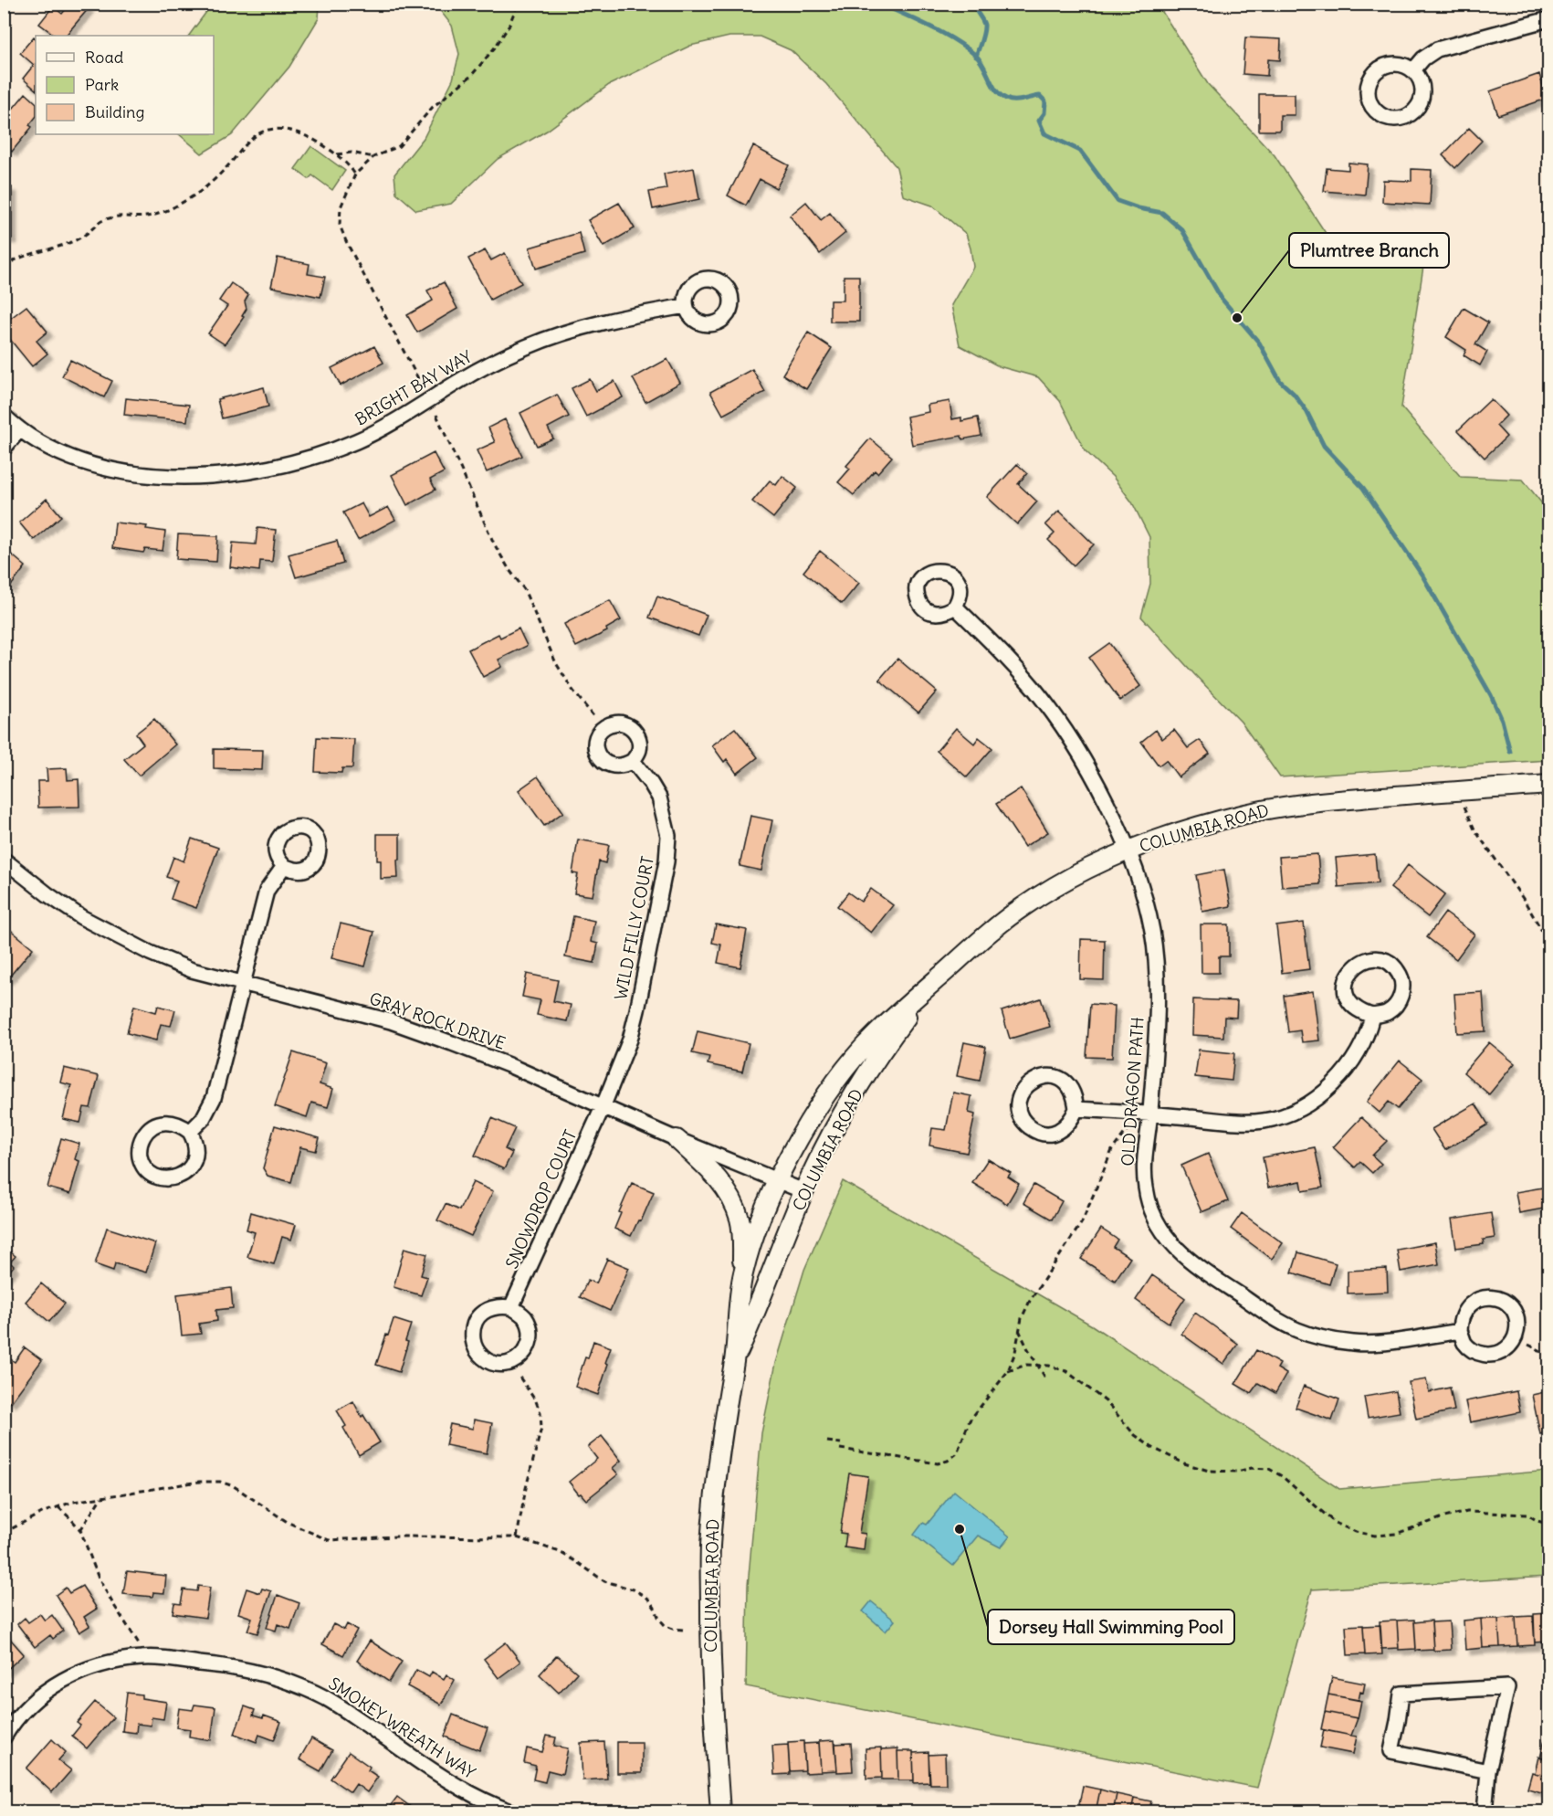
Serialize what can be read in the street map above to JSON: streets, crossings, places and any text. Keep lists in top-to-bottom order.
{
  "streets": {
    "street": [
      "BRIGHT BAY WAY",
      "COLUMBIA ROAD",
      "WILD FILLY COURT",
      "GRAY ROCK DRIVE",
      "OLD DRAGON PATH",
      "SNOWDROP COURT",
      "SMOKEY WREATH WAY"
    ]
  },
  "crossings": [
    ["COLUMBIA ROAD", "GRAY ROCK DRIVE"],
    ["COLUMBIA ROAD", "OLD DRAGON PATH"],
    ["WILD FILLY COURT", "GRAY ROCK DRIVE"],
    ["WILD FILLY COURT", "SNOWDROP COURT"],
    ["GRAY ROCK DRIVE", "SNOWDROP COURT"]
  ],
  "places": ["Plumtree Branch", "Dorsey Hall Swimming Pool"],
  "legend": ["Road", "Park", "Building"]
}
